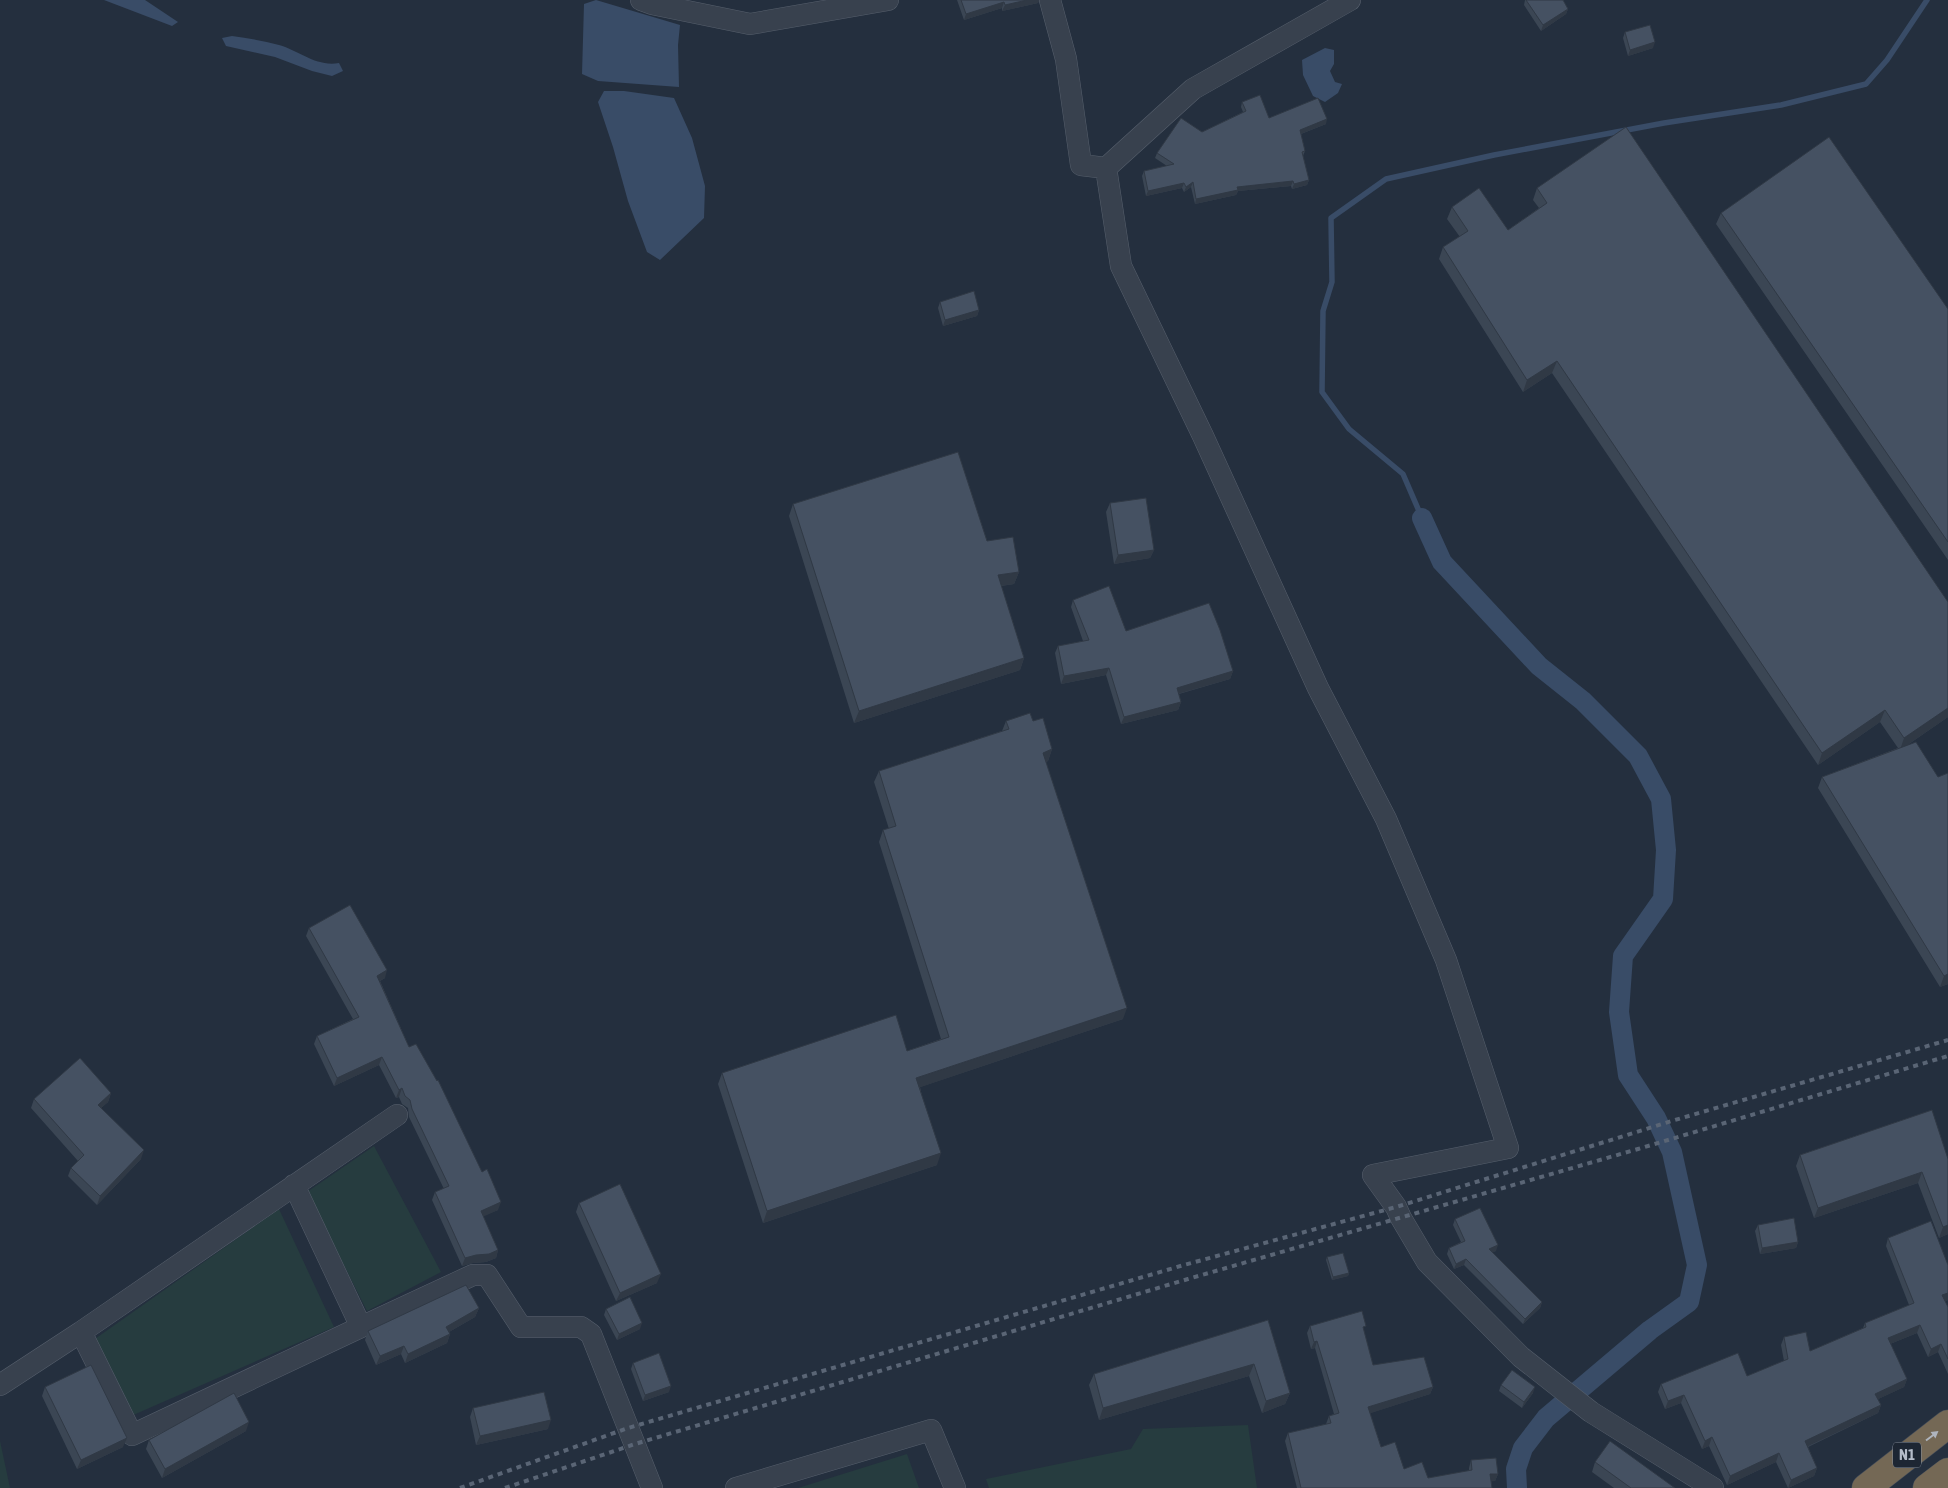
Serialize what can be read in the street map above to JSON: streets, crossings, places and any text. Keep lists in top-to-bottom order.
{
  "streets": {
    "highway": ["N1"]
  }
}
